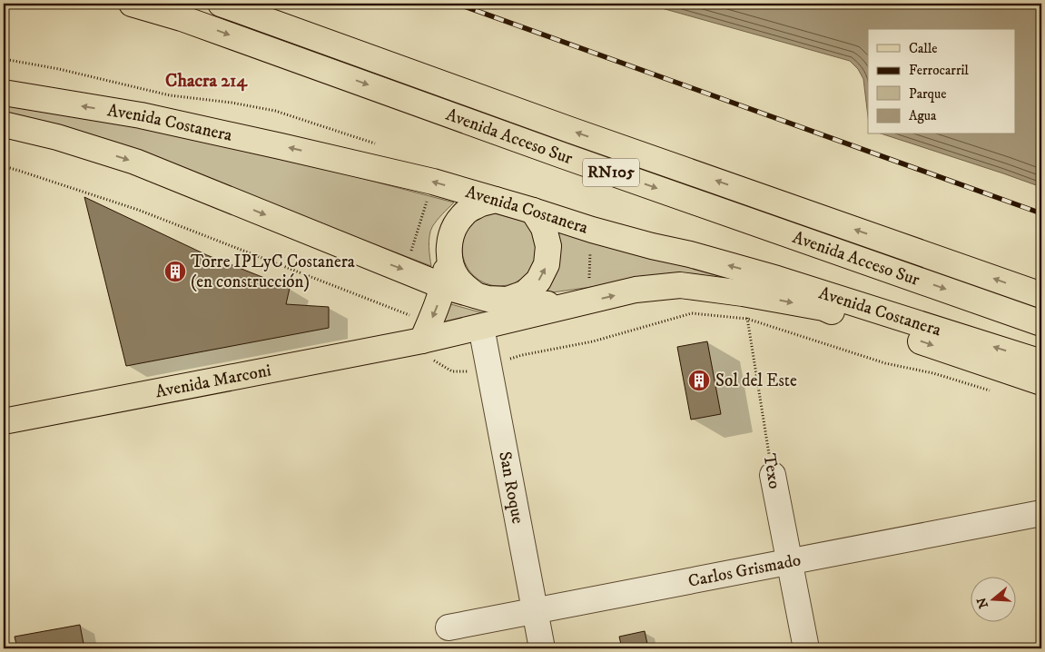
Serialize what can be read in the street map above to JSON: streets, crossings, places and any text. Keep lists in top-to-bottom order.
{
  "streets": {
    "main road": [
      "Avenida Costanera",
      "Avenida Acceso Sur",
      "RN105",
      "Avenida Marconi"
    ],
    "street": ["Texo", "San Roque", "Carlos Grismado"]
  },
  "crossings": [
    ["Avenida Costanera", "Avenida Marconi"],
    ["Avenida Costanera", "Texo"],
    ["Avenida Marconi", "San Roque"],
    ["Texo", "Carlos Grismado"],
    ["San Roque", "Carlos Grismado"]
  ],
  "districts": ["Chacra 214"],
  "places": {
    "building": ["Torre IPLyC Costanera (en construcción)", "Sol del Este"]
  },
  "legend": [
    "Calle",
    "Ferrocarril",
    "Parque",
    "Agua"
  ],
  "north": "left"
}
